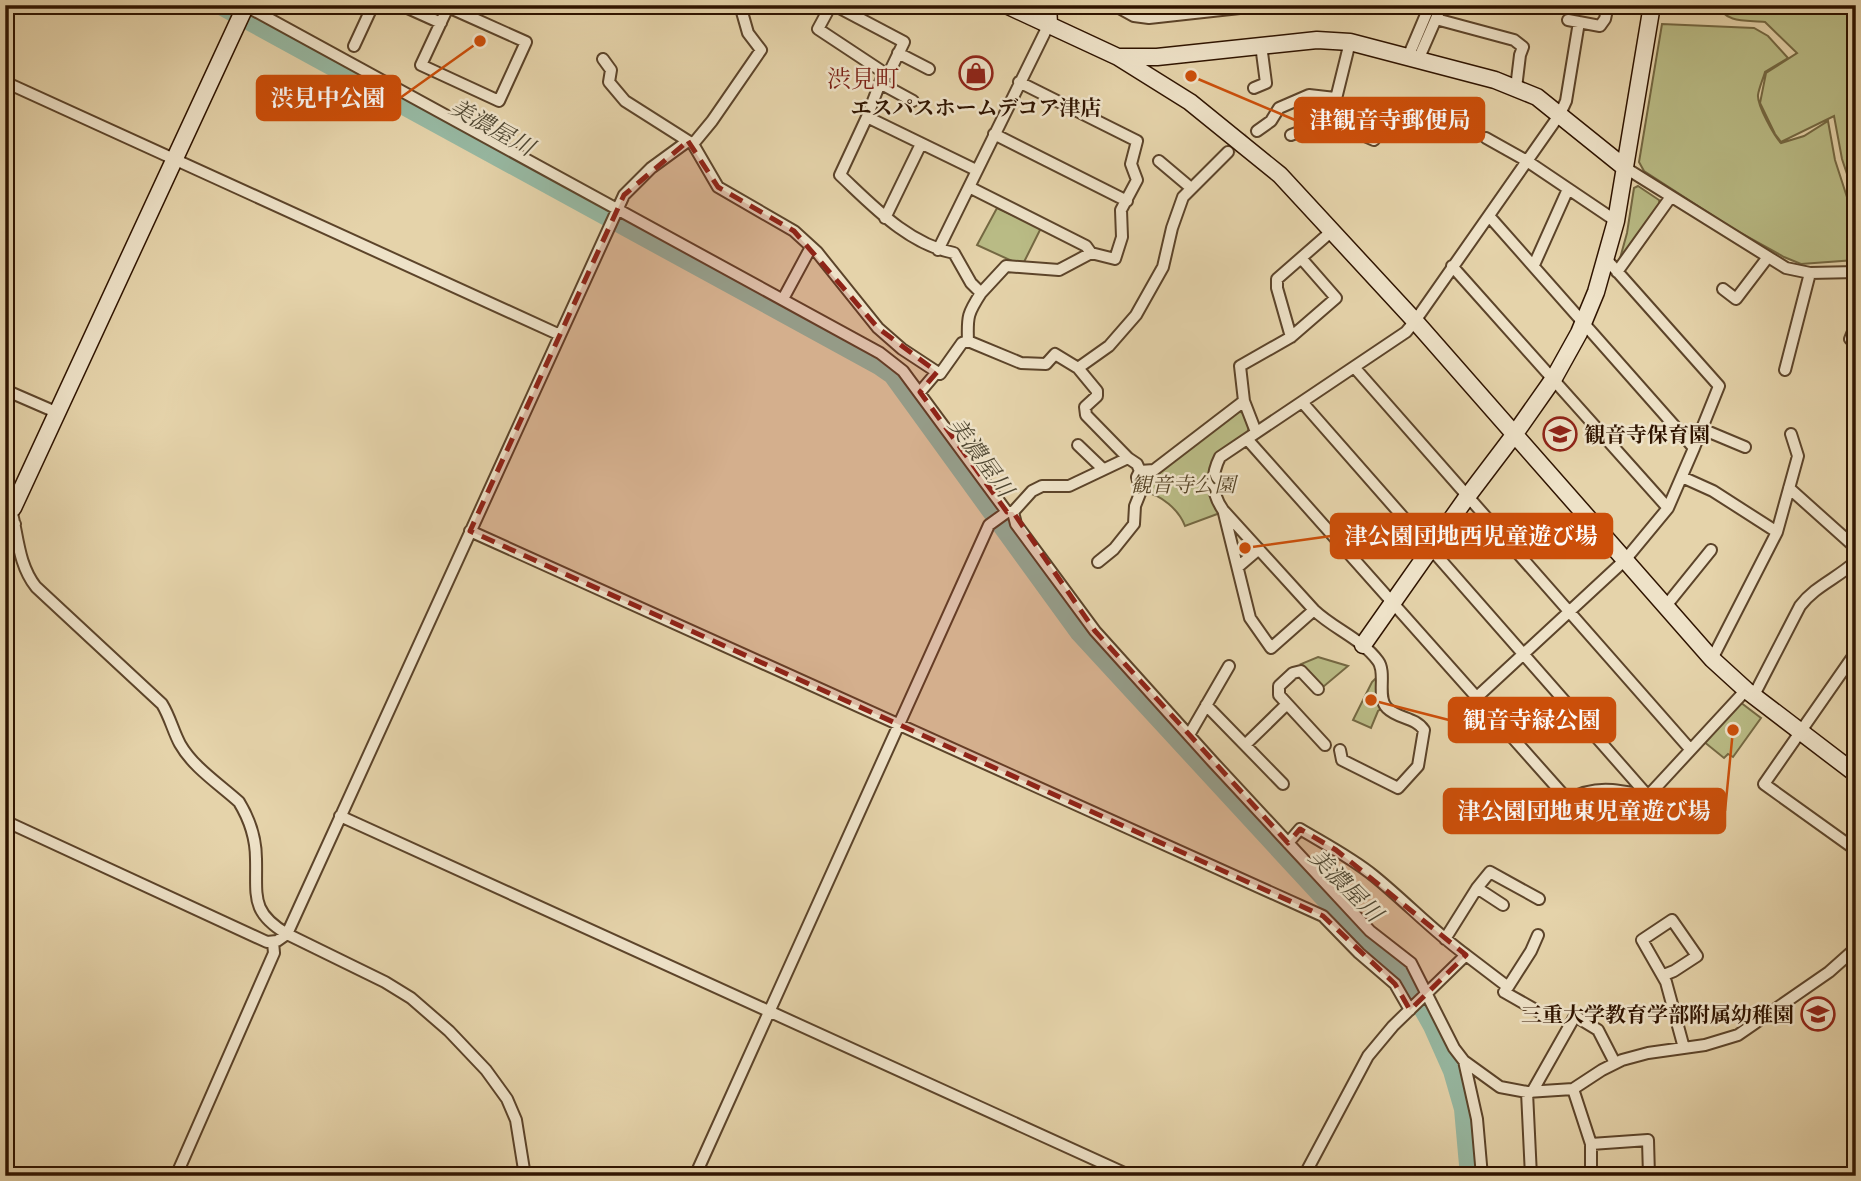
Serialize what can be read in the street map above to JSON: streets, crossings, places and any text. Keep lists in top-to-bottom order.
{
  "districts": ["渋見町"],
  "water": ["美濃屋川"],
  "parks": ["観音寺公園"],
  "places": {
    "other": [
      "渋見中公園",
      "津観音寺郵便局",
      "津公園団地西児童遊び場",
      "観音寺緑公園",
      "津公園団地東児童遊び場"
    ],
    "shop": ["エスパスホームデコア津店"],
    "school or university": ["観音寺保育園", "三重大学教育学部附属幼稚園"]
  }
}
